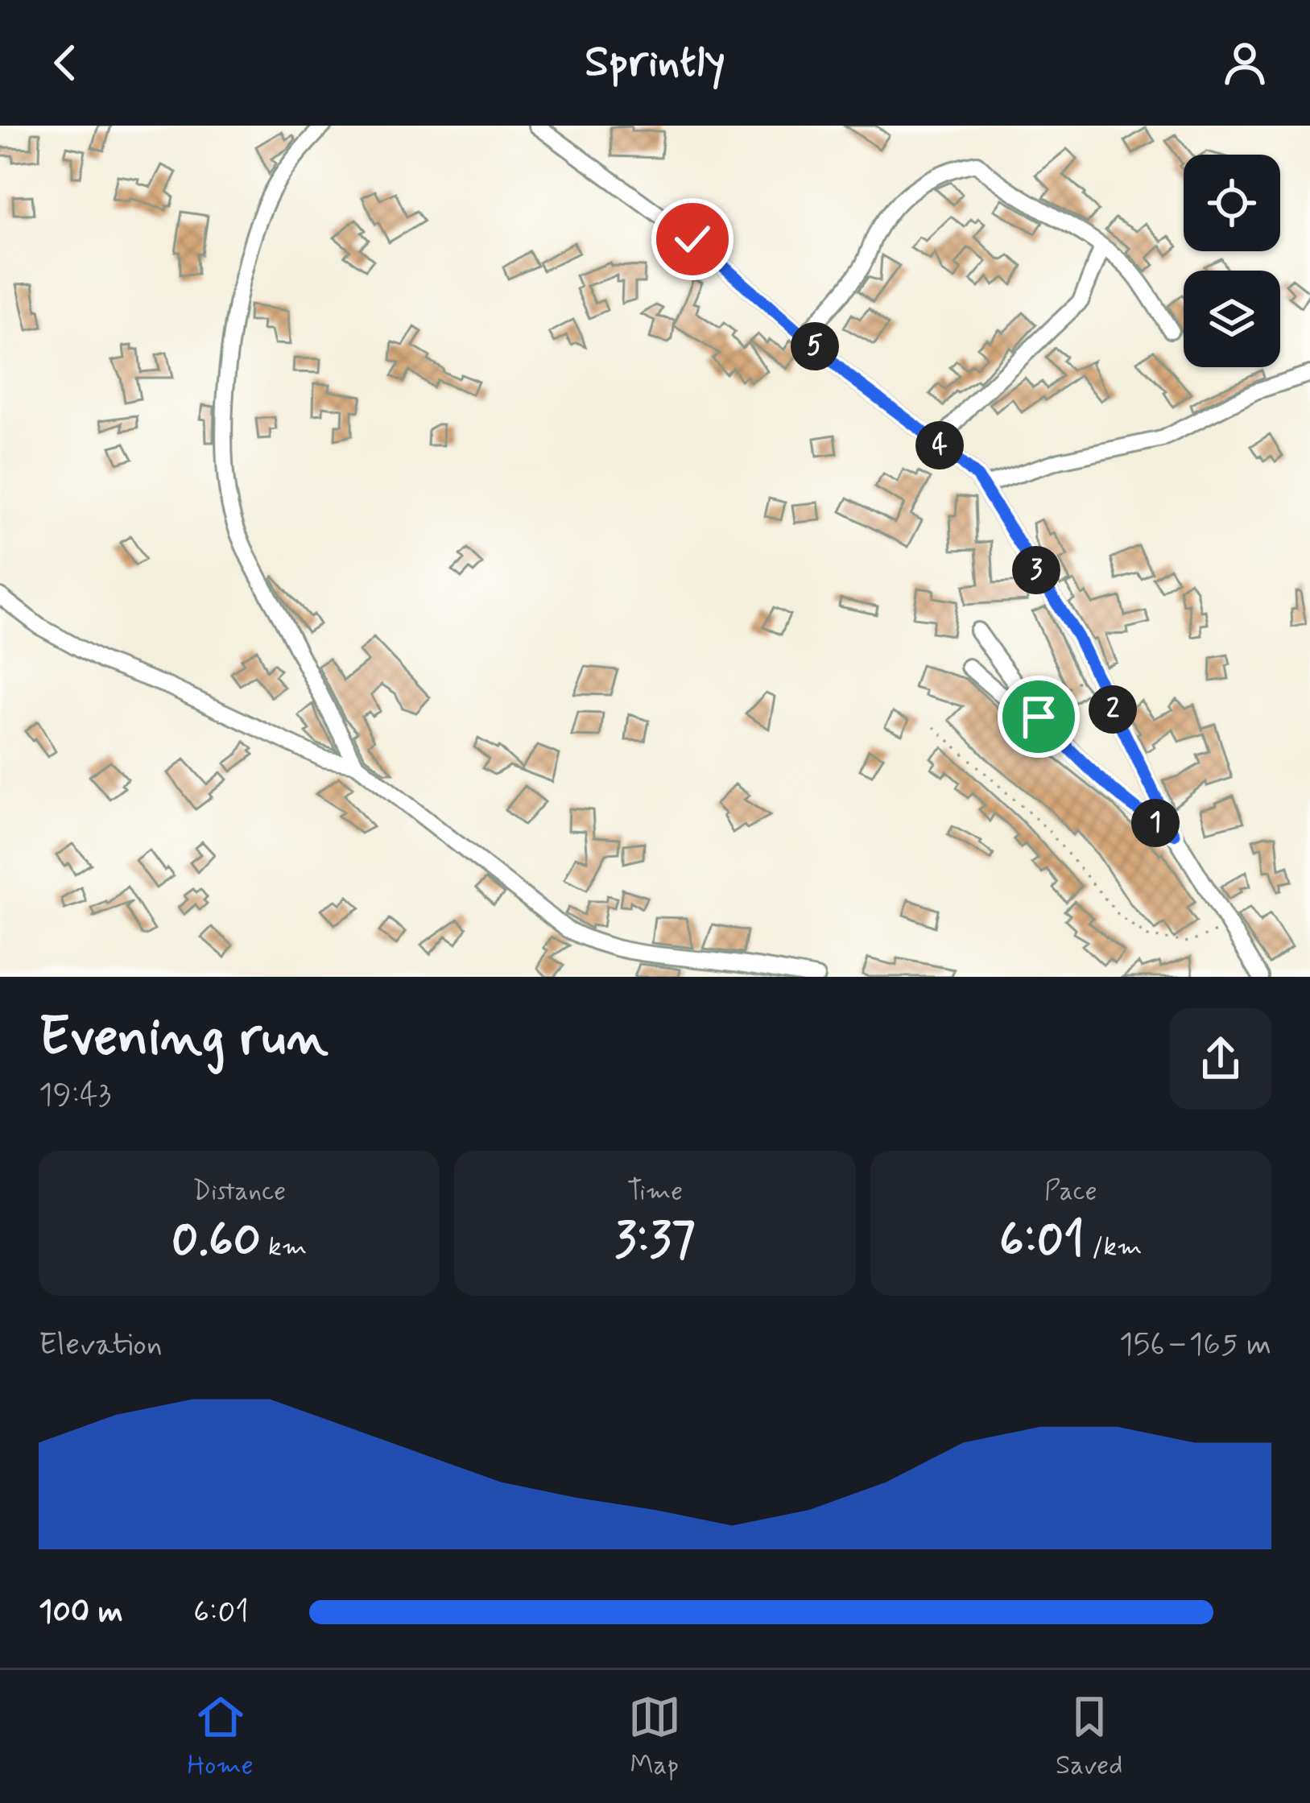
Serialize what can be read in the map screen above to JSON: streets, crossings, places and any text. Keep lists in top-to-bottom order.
{
  "page": {
    "header": "Sprintly",
    "pins": [
      "5",
      "4",
      "3",
      "2",
      "1"
    ],
    "heading": ["Evening run", "19:43"],
    "stats": [
      ["Distance", "0.60 km"],
      ["Time", "3:37"],
      ["Pace", "6:01 /km"]
    ],
    "chart": ["Elevation", "156–165 m"],
    "list": [
      {
        "name": "100 m",
        "note": "6:01"
      }
    ],
    "tabs": ["Home", "Map", "Saved"]
  }
}
